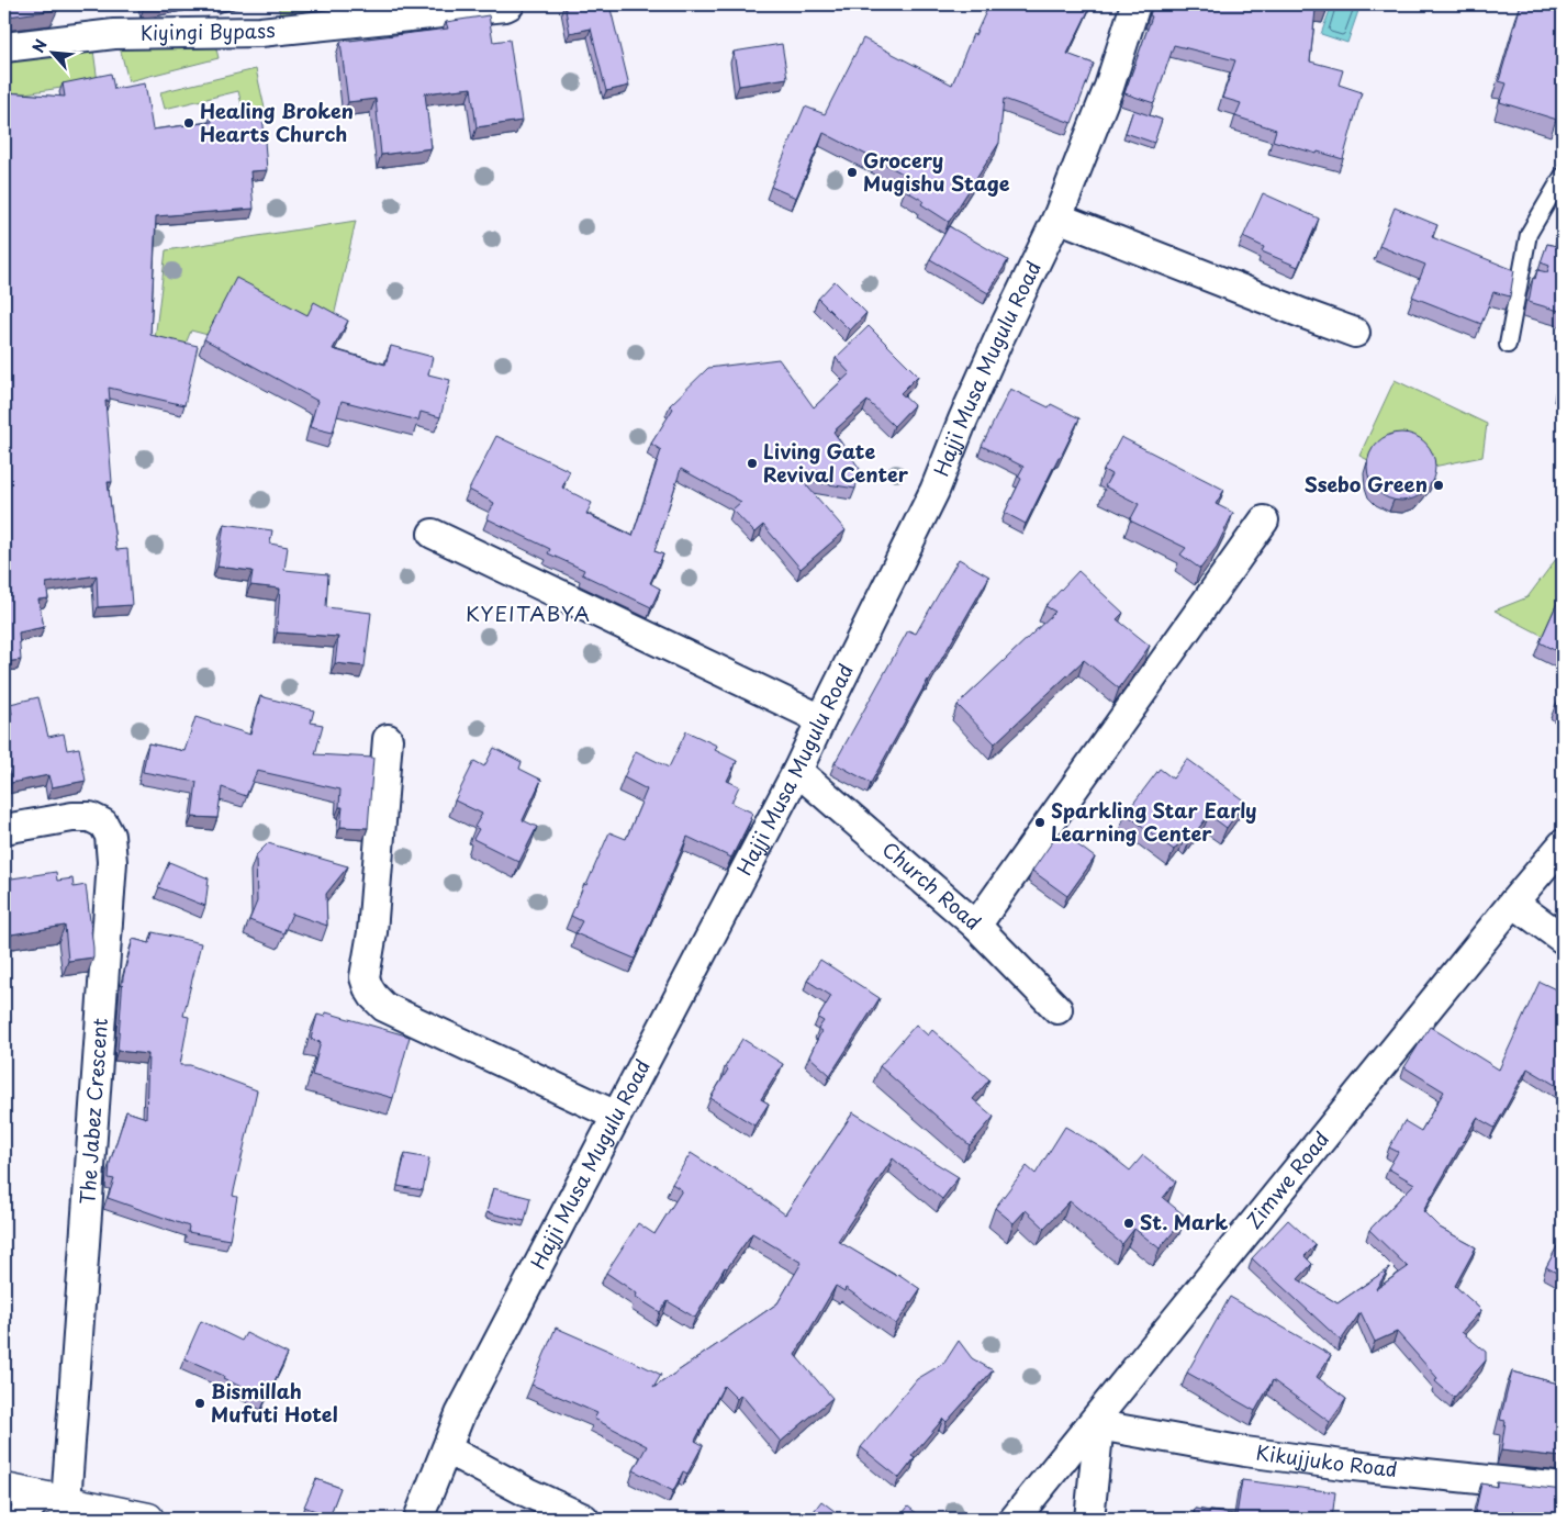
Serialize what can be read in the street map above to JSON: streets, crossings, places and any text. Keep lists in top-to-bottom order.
{
  "streets": {
    "street": [
      "Kiyingi Bypass",
      "Hajji Musa Mugulu Road",
      "Church Road",
      "The Jabez Crescent",
      "Zimwe Road",
      "Kikujjuko Road"
    ]
  },
  "crossings": [
    ["Hajji Musa Mugulu Road", "Church Road"],
    ["Zimwe Road", "Kikujjuko Road"]
  ],
  "districts": ["KYEITABYA"],
  "places": [
    "Healing Broken Hearts Church",
    "Grocery Mugishu Stage",
    "Living Gate Revival Center",
    "Ssebo Green",
    "Sparkling Star Early Learning Center",
    "St. Mark",
    "Bismillah Mufuti Hotel"
  ],
  "north": "top left"
}
